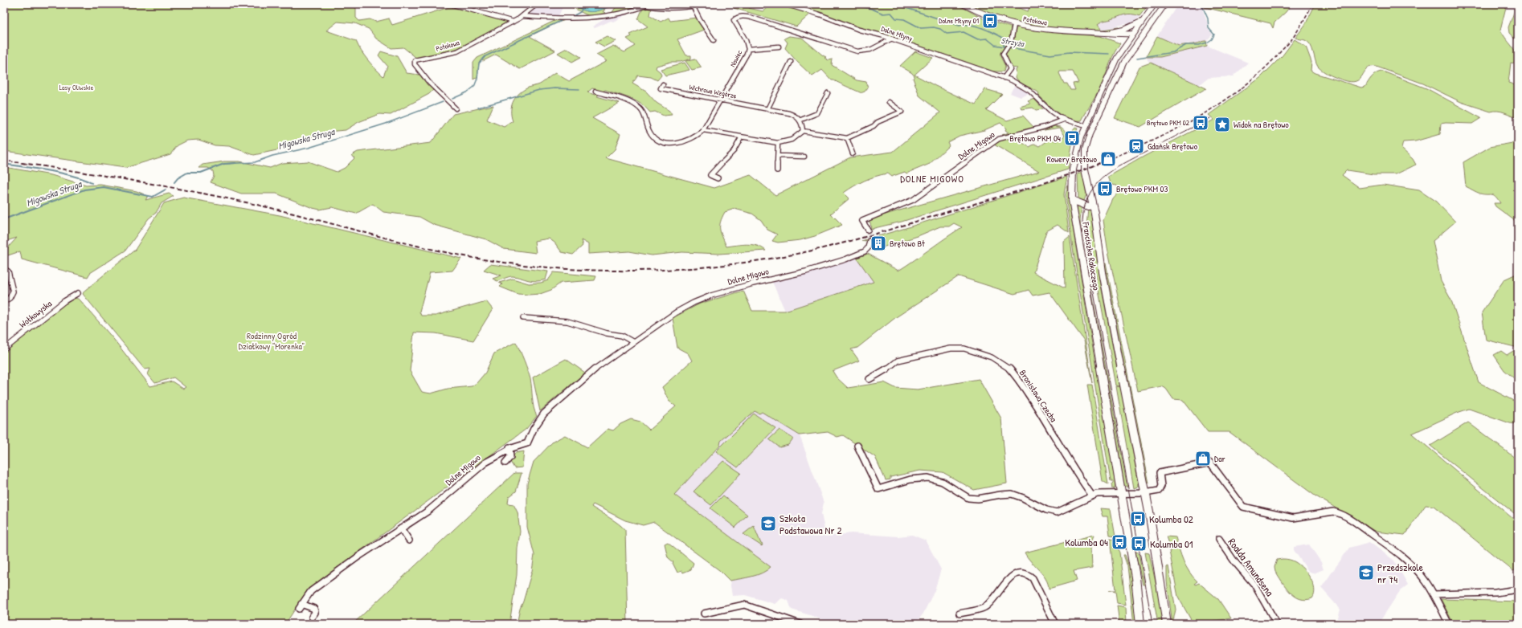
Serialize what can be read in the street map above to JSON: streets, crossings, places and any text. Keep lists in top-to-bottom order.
{
  "streets": {
    "main road": ["Potokowa", "Franciszka Rakoczego"],
    "street": [
      "Dolne Młyny",
      "Nowiec",
      "Wichrowe Wzgórze",
      "Dolne Migowo",
      "Wołkowyska",
      "Bronisława Czecha",
      "Roalda Amundsena"
    ]
  },
  "crossings": [
    ["Potokowa", "Franciszka Rakoczego"],
    ["Dolne Młyny", "Nowiec"],
    ["Dolne Młyny", "Dolne Migowo"],
    ["Dolne Młyny", "Franciszka Rakoczego"],
    ["Nowiec", "Wichrowe Wzgórze"]
  ],
  "districts": ["DOLNE MIGOWO"],
  "water": ["Strzyża", "Migowska Struga"],
  "parks": ["Lasy Oliwskie", "Rodzinny Ogród Działkowy \"Morenka\""],
  "places": {
    "bus stop": [
      "Dolne Młyny 01",
      "Brętowo PKM 02",
      "Brętowo PKM 04",
      "Brętowo PKM 03",
      "Kolumba 02",
      "Kolumba 04",
      "Kolumba 01"
    ],
    "place": ["Widok na Brętowo"],
    "station": ["Gdańsk Brętowo"],
    "shop": ["Rowery Brętowo", "Dar"],
    "building": ["Brętowo Bt"],
    "school or university": ["Szkoła Podstawowa Nr 2", "Przedszkole nr 74"]
  }
}
